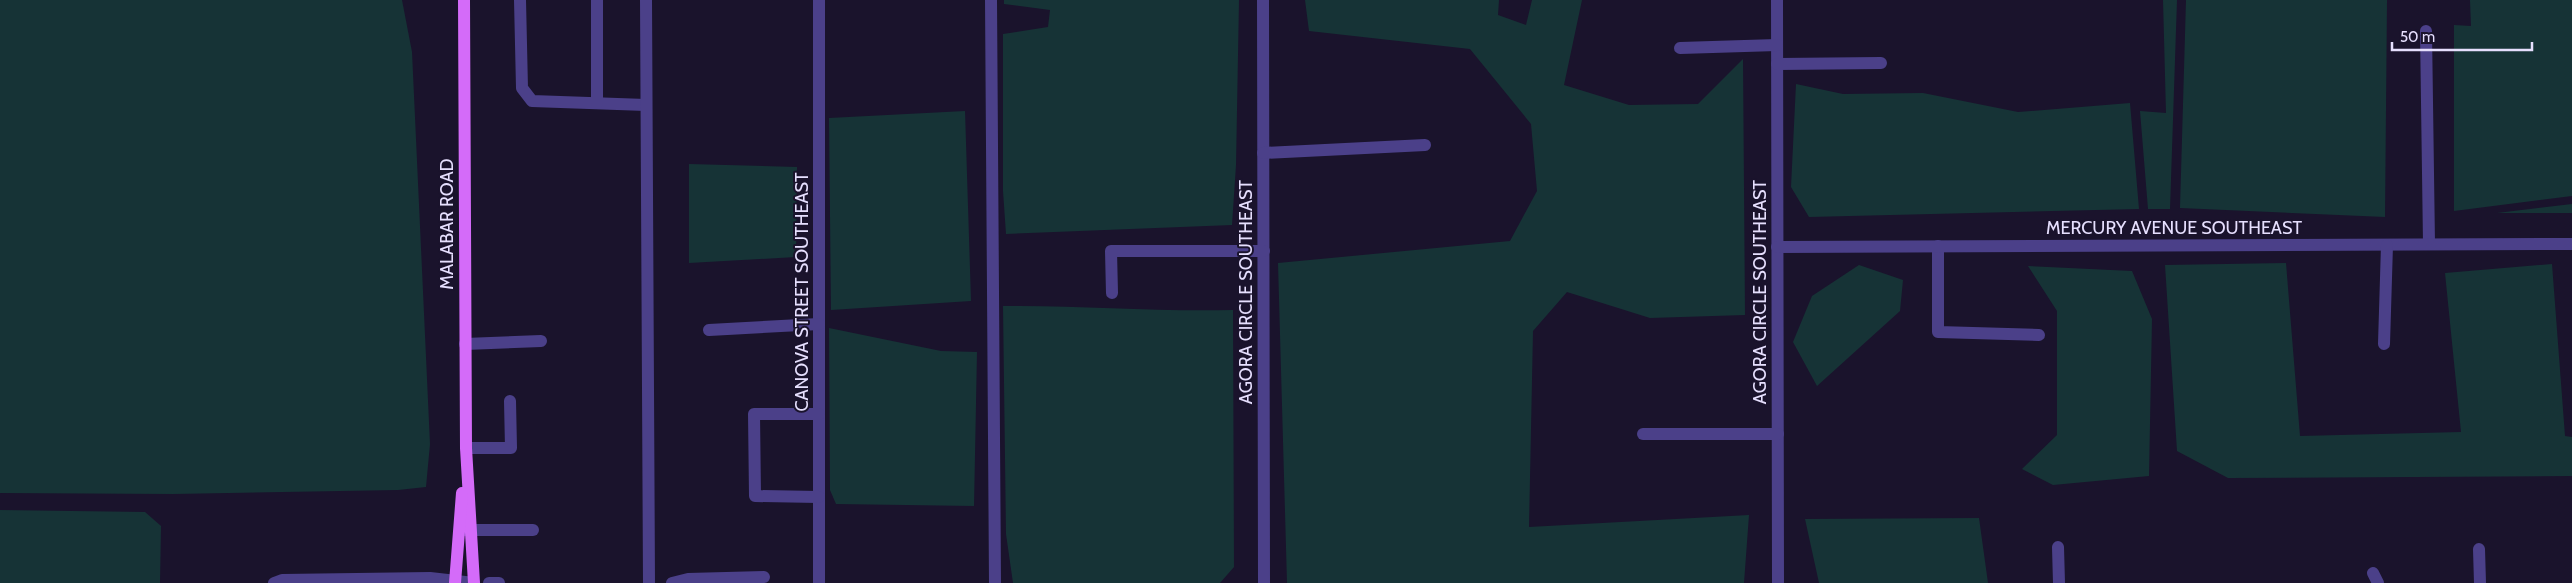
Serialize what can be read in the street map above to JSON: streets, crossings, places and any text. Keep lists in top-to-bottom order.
{
  "streets": {
    "main road": ["MALABAR ROAD"],
    "street": ["MERCURY AVENUE SOUTHEAST", "CANOVA STREET SOUTHEAST", "AGORA CIRCLE SOUTHEAST"]
  },
  "crossings": [
    ["MERCURY AVENUE SOUTHEAST", "AGORA CIRCLE SOUTHEAST"]
  ],
  "scale_bar": "50 m"
}
